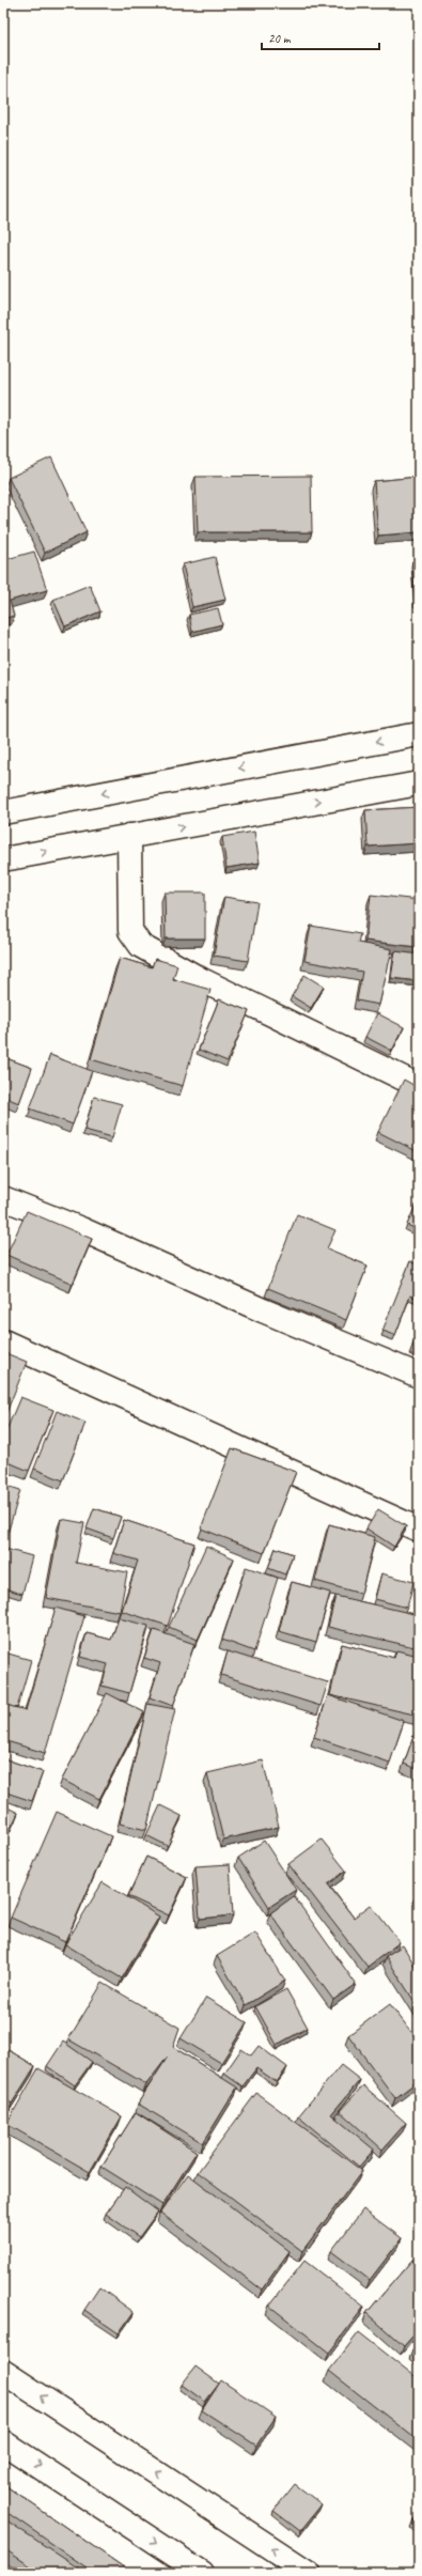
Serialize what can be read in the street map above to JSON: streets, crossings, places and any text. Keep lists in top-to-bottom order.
{
  "scale_bar": "20 m"
}
